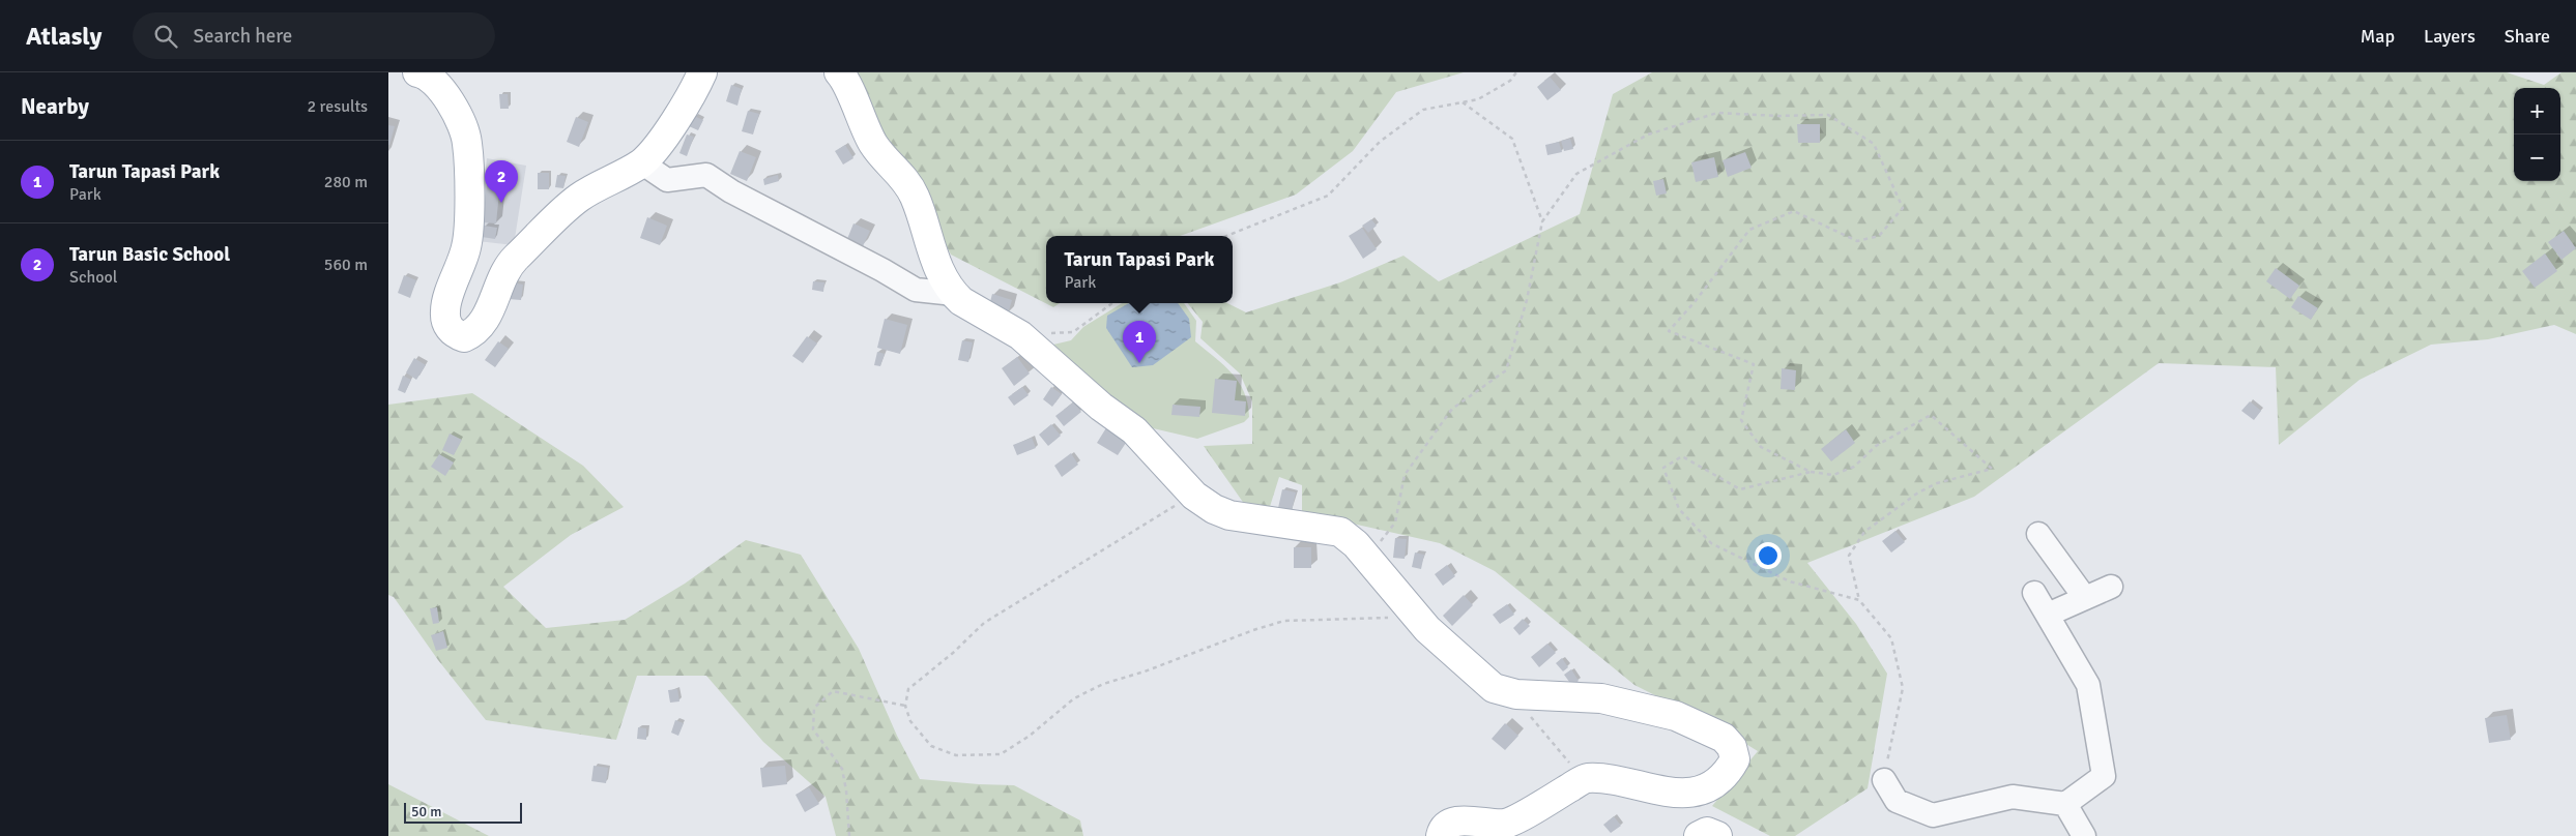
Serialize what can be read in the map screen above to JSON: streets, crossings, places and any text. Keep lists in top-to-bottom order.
{
  "scale_bar": "50 m",
  "page": {
    "header": "Atlasly",
    "search": "Search here",
    "nav": ["Map", "Layers", "Share"],
    "heading": ["Nearby", "2 results"],
    "map_buttons": ["+", "−"],
    "list": [
      {
        "mark": "1",
        "name": "Tarun Tapasi Park",
        "note": "Park",
        "value": "280 m"
      },
      {
        "mark": "2",
        "name": "Tarun Basic School",
        "note": "School",
        "value": "560 m"
      }
    ],
    "pins": ["2", "1"],
    "popup": ["Tarun Tapasi Park", "Park"],
    "scale": "50 m"
  }
}
